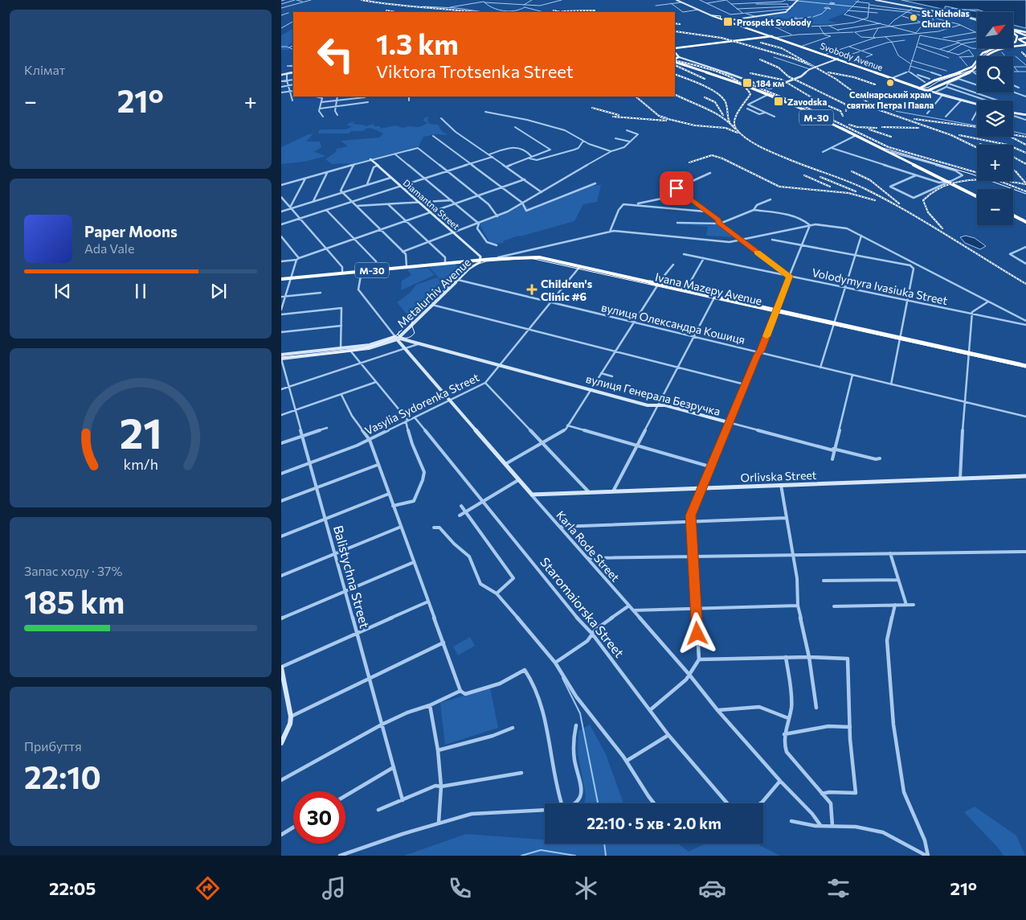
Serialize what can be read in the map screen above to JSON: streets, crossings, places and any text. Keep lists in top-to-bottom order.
{
  "streets": {
    "highway": ["Svobody Avenue", "М-30", "Ivana Mazepy Avenue"],
    "street": [
      "Diamantna Street",
      "Volodymyra Ivasiuka Street",
      "Metalurhiv Avenue",
      "вулиця Олександра Кошиця",
      "вулиця Генерала Безручка",
      "Vasylia Sydorenka Street",
      "Orlivska Street",
      "Karla Rode Street",
      "Balistychna Street",
      "Staromaiorska Street"
    ]
  },
  "crossings": [
    ["М-30", "Diamantna Street"],
    ["М-30", "Ivana Mazepy Avenue"],
    ["М-30", "Metalurhiv Avenue"],
    ["М-30", "Karla Rode Street"],
    ["Diamantna Street", "Ivana Mazepy Avenue"],
    ["Diamantna Street", "Metalurhiv Avenue"],
    ["Ivana Mazepy Avenue", "Metalurhiv Avenue"],
    ["Ivana Mazepy Avenue", "Vasylia Sydorenka Street"],
    ["Metalurhiv Avenue", "вулиця Олександра Кошиця"],
    ["Metalurhiv Avenue", "вулиця Генерала Безручка"],
    ["Metalurhiv Avenue", "Karla Rode Street"],
    ["Metalurhiv Avenue", "Balistychna Street"],
    ["вулиця Олександра Кошиця", "Vasylia Sydorenka Street"],
    ["вулиця Генерала Безручка", "Vasylia Sydorenka Street"],
    ["вулиця Генерала Безручка", "Karla Rode Street"],
    ["Vasylia Sydorenka Street", "Karla Rode Street"],
    ["Vasylia Sydorenka Street", "Balistychna Street"],
    ["Vasylia Sydorenka Street", "Staromaiorska Street"],
    ["Orlivska Street", "Karla Rode Street"]
  ],
  "places": {
    "other": ["St. Nicholas Church", "Семінарський храм святих Петра і Павла"],
    "transit": ["Prospekt Svobody", "184 км", "Zavodska"],
    "health": ["Children's Clinic #6"]
  },
  "north": "top right",
  "page": {
    "tile": [
      "Клімат",
      ["Запас ходу · 37%", "185 km"],
      ["Прибуття", "22:10"]
    ],
    "map_buttons": ["+", "−"],
    "turn": ["1.3 km", "Viktora Trotsenka Street"],
    "heat": ["−", "21°", "+"],
    "song": ["Paper Moons", "Ada Vale"],
    "limit": "30",
    "trip": "22:10 · 5 хв · 2.0 km",
    "tabs": ["22:05", "21°"],
    "gauge": ["21", "km/h"]
  }
}
